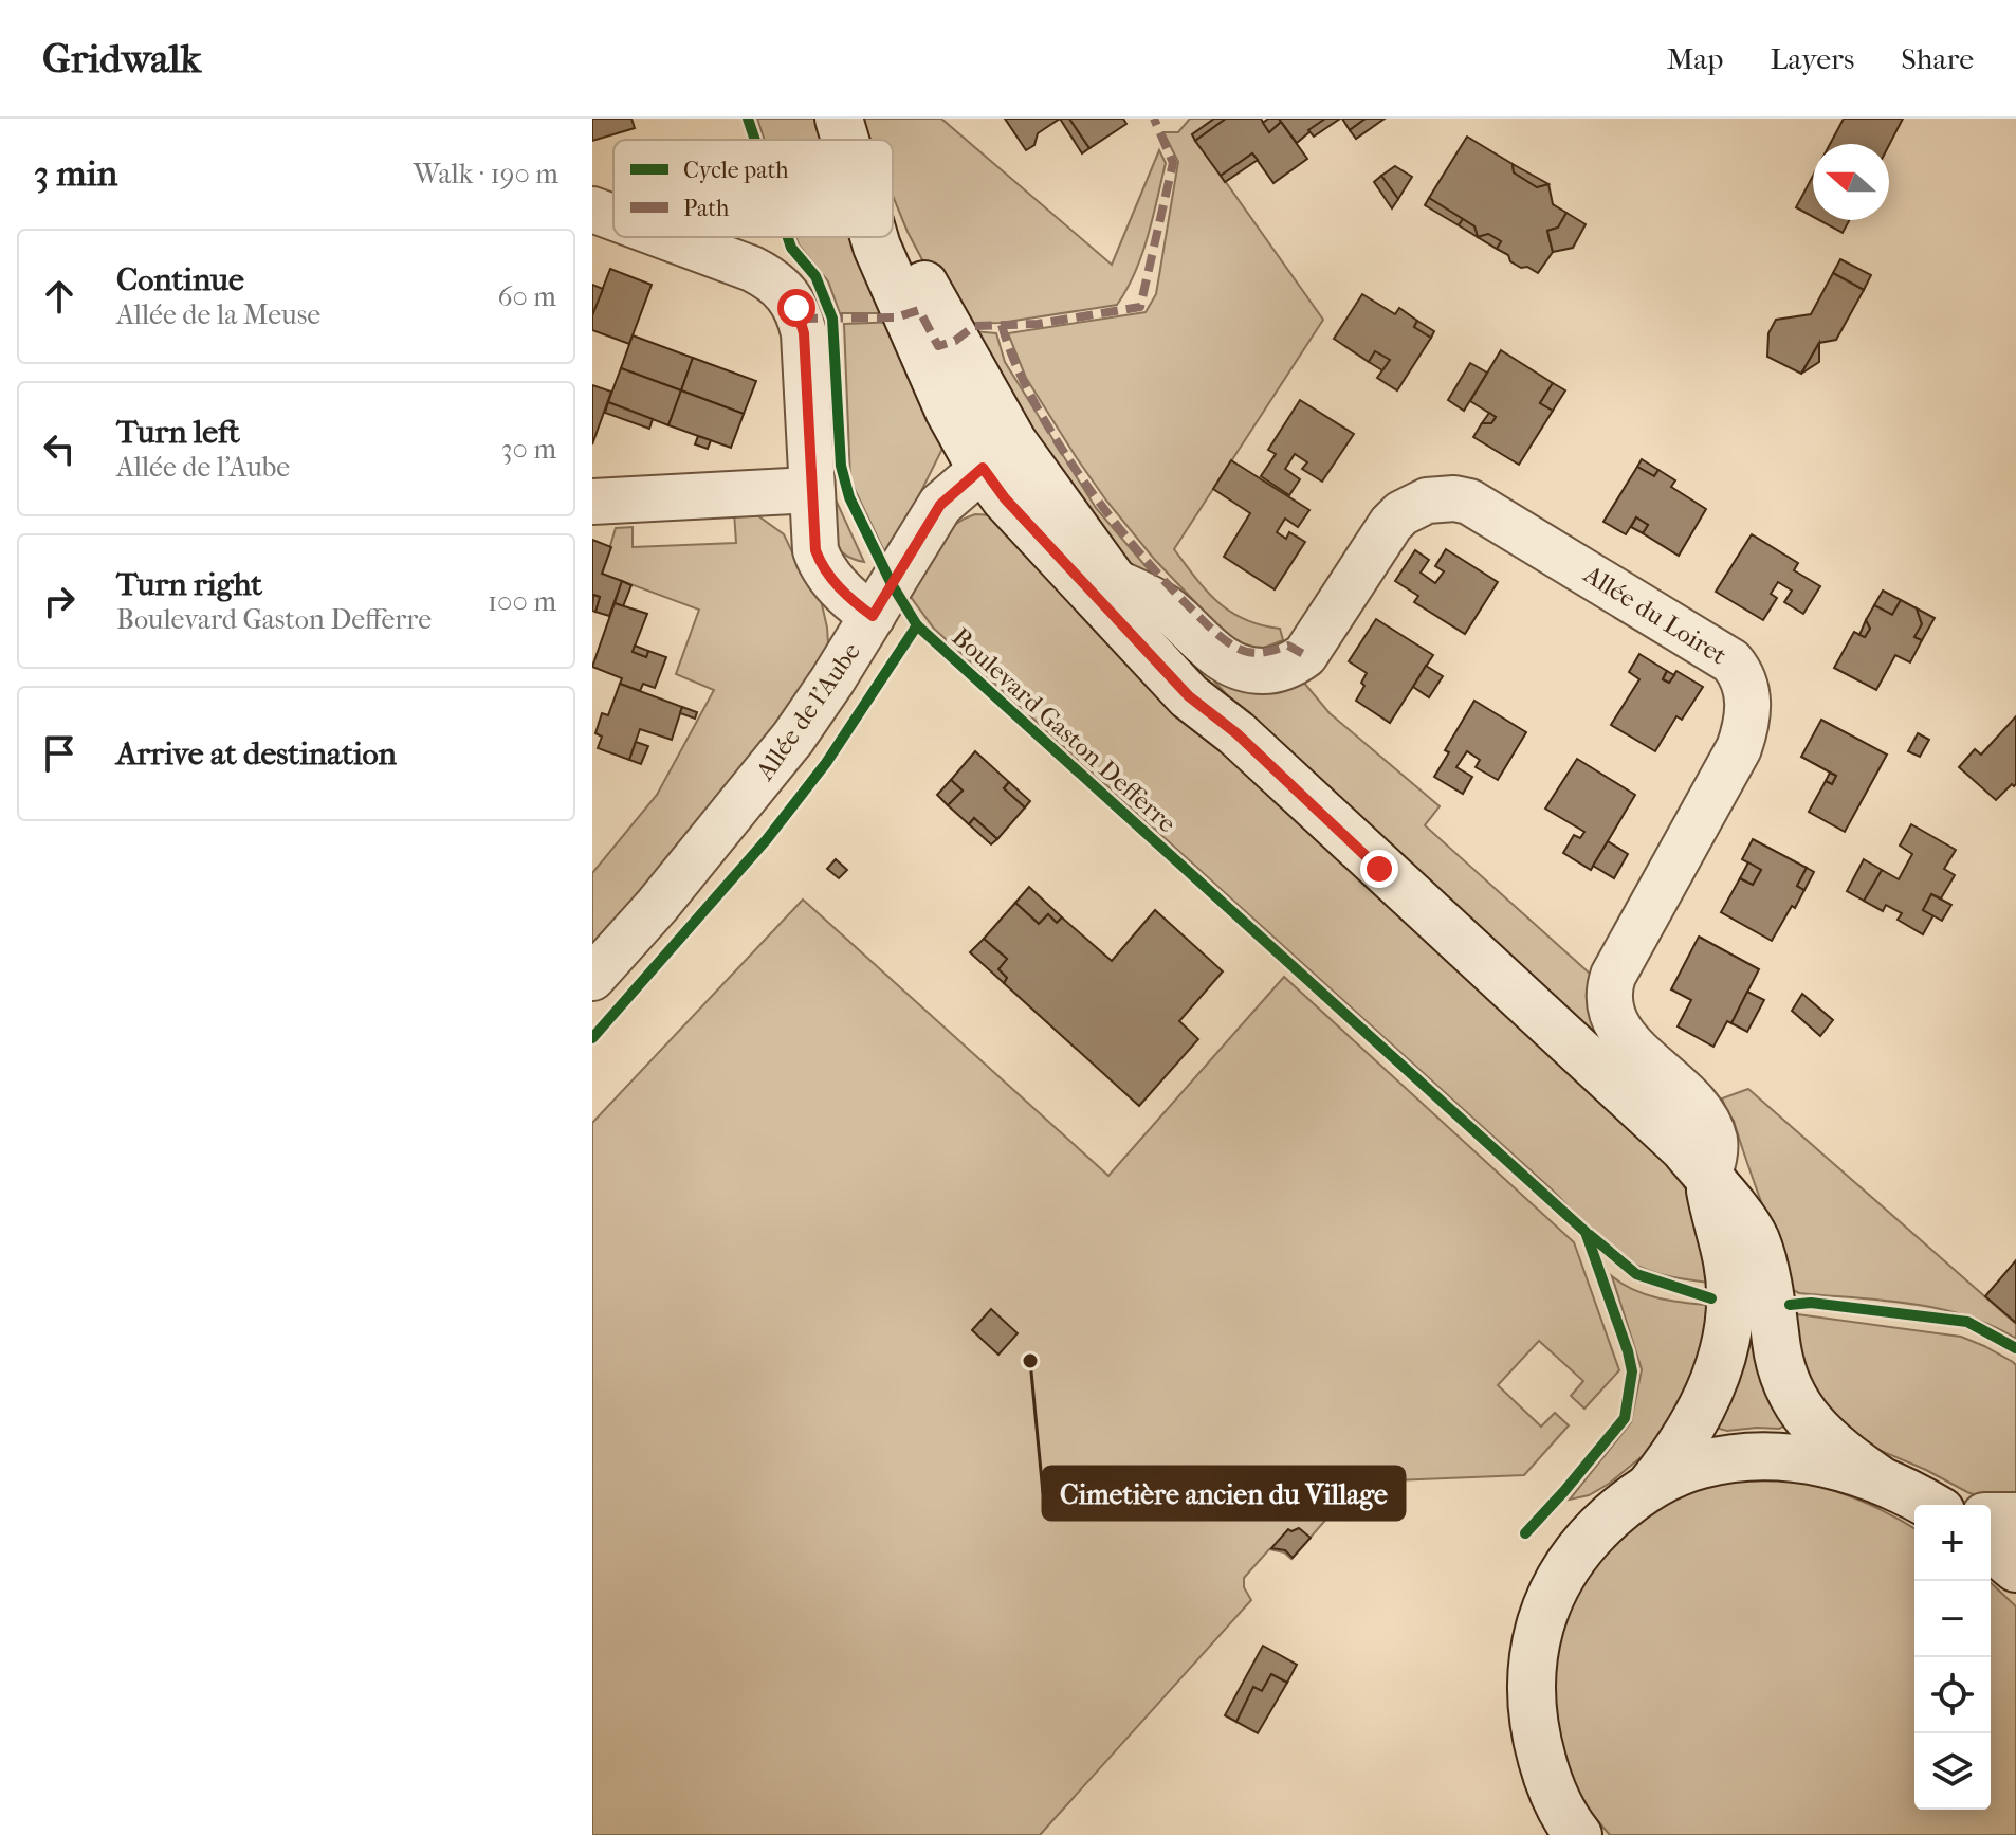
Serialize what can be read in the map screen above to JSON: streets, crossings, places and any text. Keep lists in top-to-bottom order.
{
  "streets": {
    "street": ["Allée du Loiret", "Allée de l'Aube"],
    "cycle path": ["Boulevard Gaston Defferre"]
  },
  "places": ["Cimetière ancien du Village"],
  "legend": ["Cycle path", "Path"],
  "north": "left",
  "page": {
    "header": "Gridwalk",
    "nav": ["Map", "Layers", "Share"],
    "heading": ["3 min", "Walk · 190 m"],
    "list": [
      ["Continue", "Allée de la Meuse", "60 m"],
      ["Turn left", "Allée de l'Aube", "30 m"],
      ["Turn right", "Boulevard Gaston Defferre", "100 m"],
      "Arrive at destination"
    ],
    "map_buttons": ["+", "−"]
  }
}
